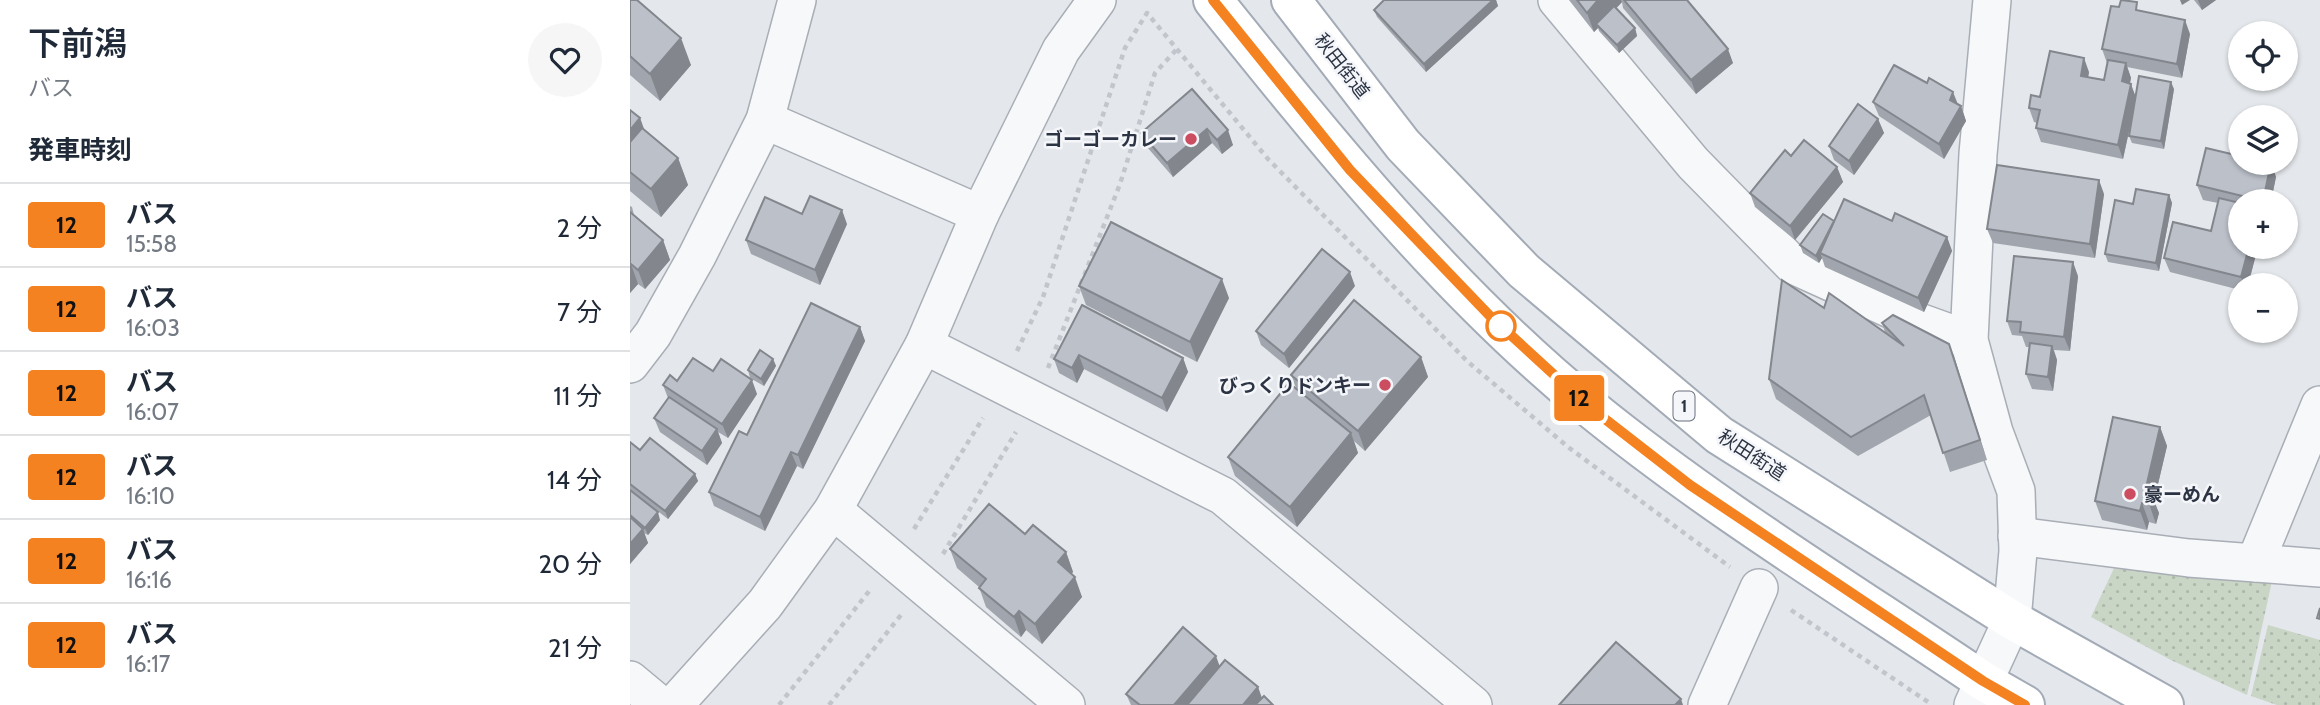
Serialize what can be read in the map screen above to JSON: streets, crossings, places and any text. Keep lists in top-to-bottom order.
{
  "streets": {
    "main road": ["秋田街道", "1"]
  },
  "places": ["ゴーゴーカレー", "びっくりドンキー", "豪ーめん"],
  "lines": ["bus line 12"],
  "page": {
    "heading": [
      ["下前潟", "バス"],
      "発車時刻"
    ],
    "on_map": "12",
    "map_buttons": ["+", "−"],
    "list": [
      {
        "mark": "12",
        "name": "バス",
        "note": "15:58",
        "value": "2 分"
      },
      {
        "mark": "12",
        "name": "バス",
        "note": "16:03",
        "value": "7 分"
      },
      {
        "mark": "12",
        "name": "バス",
        "note": "16:07",
        "value": "11 分"
      },
      {
        "mark": "12",
        "name": "バス",
        "note": "16:10",
        "value": "14 分"
      },
      {
        "mark": "12",
        "name": "バス",
        "note": "16:16",
        "value": "20 分"
      },
      {
        "mark": "12",
        "name": "バス",
        "note": "16:17",
        "value": "21 分"
      }
    ]
  }
}
